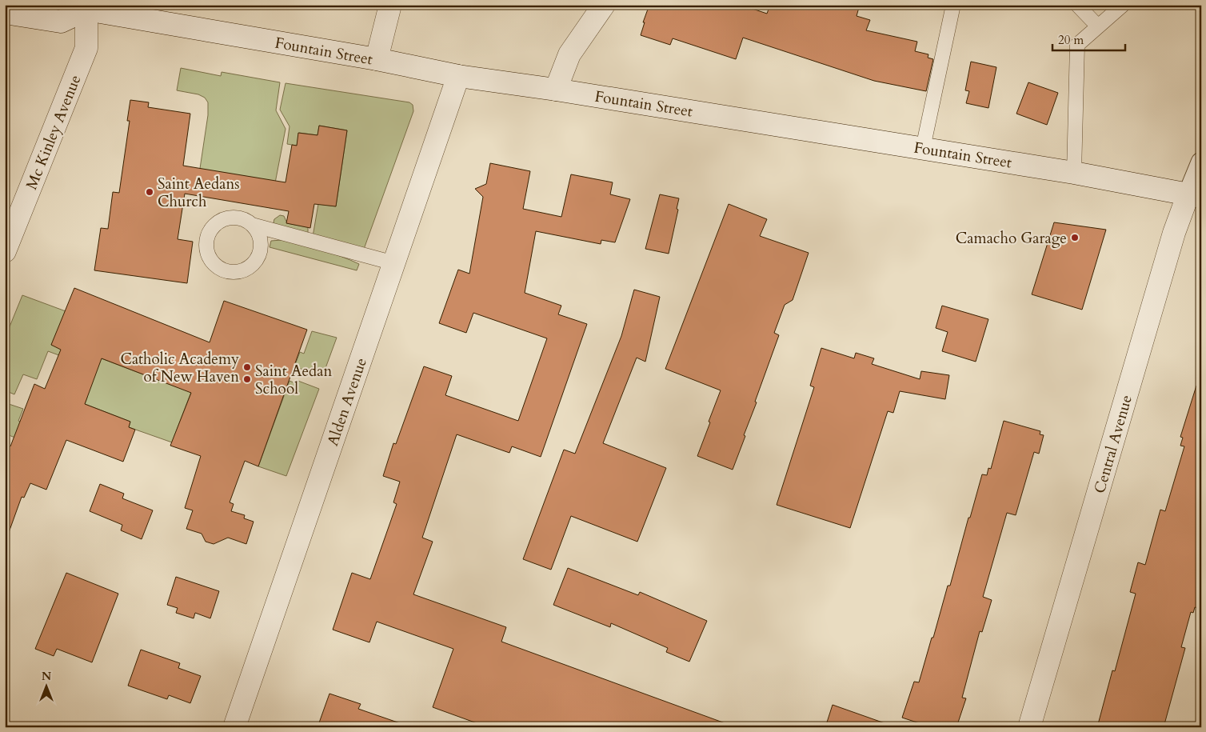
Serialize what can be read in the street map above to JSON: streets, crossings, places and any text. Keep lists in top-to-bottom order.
{
  "streets": {
    "street": [
      "Fountain Street",
      "Mc Kinley Avenue",
      "Alden Avenue",
      "Central Avenue"
    ]
  },
  "crossings": [
    ["Fountain Street", "Mc Kinley Avenue"],
    ["Fountain Street", "Alden Avenue"],
    ["Fountain Street", "Central Avenue"]
  ],
  "places": [
    "Saint Aedans Church",
    "Camacho Garage",
    "Catholic Academy of New Haven",
    "Saint Aedan School"
  ],
  "scale_bar": "20 m",
  "north": "top"
}
